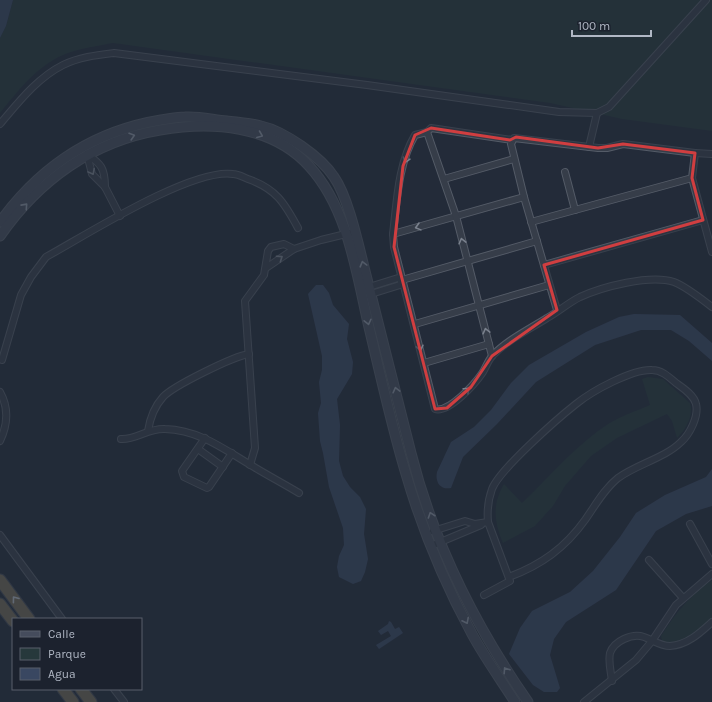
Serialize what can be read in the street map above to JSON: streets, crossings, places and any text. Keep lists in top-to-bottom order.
{
  "legend": ["Calle", "Parque", "Agua"],
  "scale_bar": "100 m"
}
